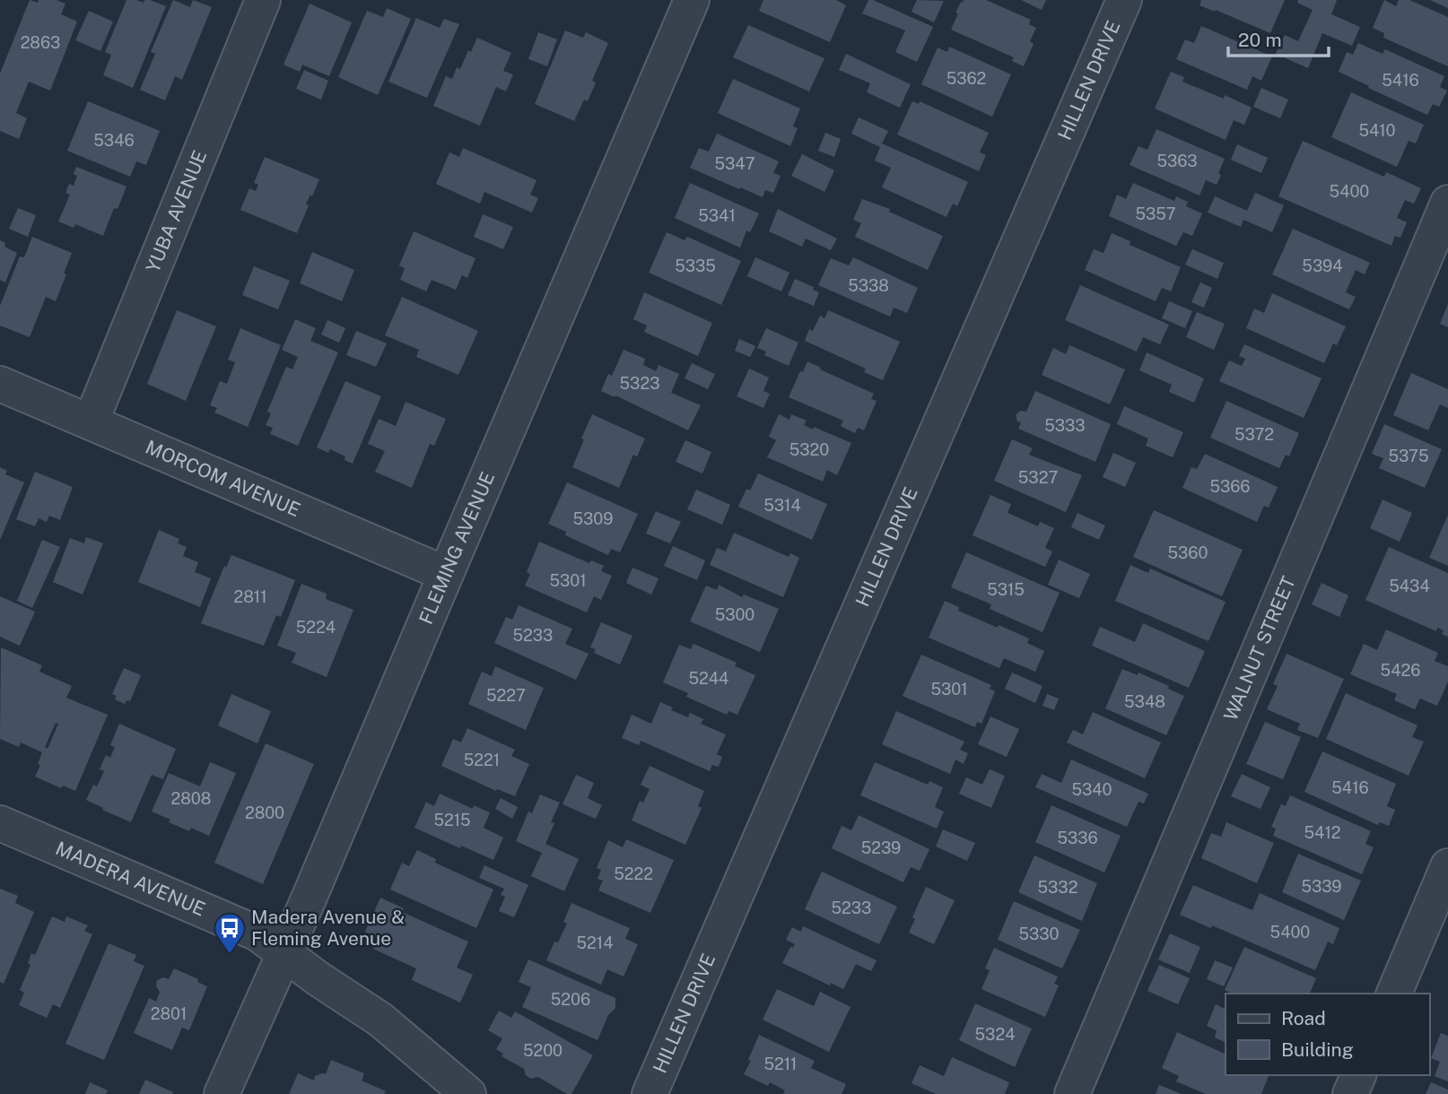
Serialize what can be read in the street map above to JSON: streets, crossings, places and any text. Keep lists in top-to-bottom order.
{
  "streets": {
    "street": [
      "HILLEN DRIVE",
      "YUBA AVENUE",
      "MORCOM AVENUE",
      "FLEMING AVENUE",
      "WALNUT STREET",
      "MADERA AVENUE"
    ]
  },
  "crossings": [
    ["YUBA AVENUE", "MORCOM AVENUE"],
    ["MORCOM AVENUE", "FLEMING AVENUE"],
    ["FLEMING AVENUE", "MADERA AVENUE"]
  ],
  "places": {
    "bus stop": ["Madera Avenue & Fleming Avenue"]
  },
  "house_numbers": [
    "2863",
    "5362",
    "5416",
    "5410",
    "5346",
    "5363",
    "5347",
    "5400",
    "5357",
    "5341",
    "5335",
    "5394",
    "5338",
    "5323",
    "5333",
    "5372",
    "5320",
    "5375",
    "5327",
    "5366",
    "5314",
    "5309",
    "5360",
    "5301",
    "5434",
    "5315",
    "2811",
    "5300",
    "5224",
    "5233",
    "5426",
    "5244",
    "5301",
    "5227",
    "5348",
    "5221",
    "5416",
    "5340",
    "2808",
    "2800",
    "5215",
    "5412",
    "5336",
    "5239",
    "5222",
    "5339",
    "5332",
    "5233",
    "5400",
    "5330",
    "5214",
    "5206",
    "2801",
    "5324",
    "5200",
    "5211"
  ],
  "legend": ["Road", "Building"],
  "scale_bar": "20 m"
}
